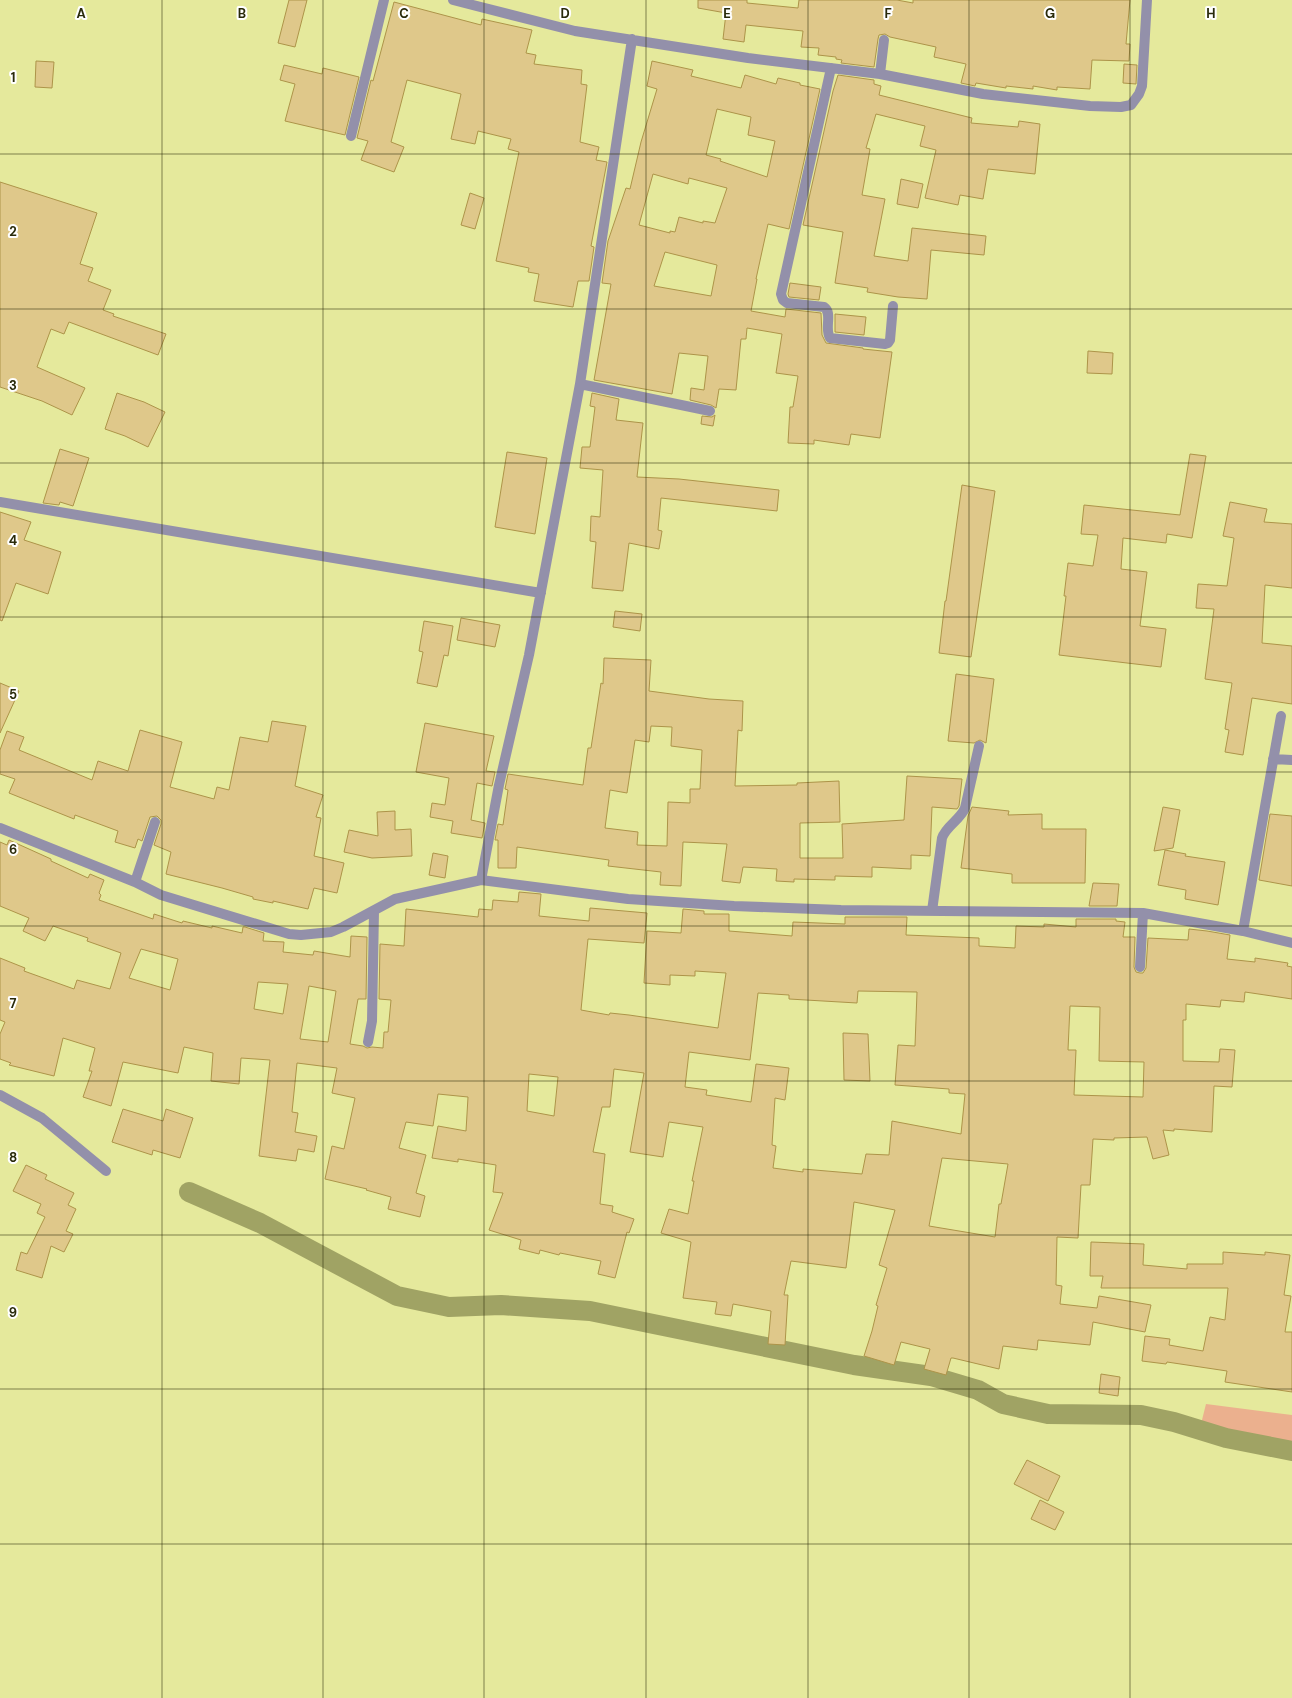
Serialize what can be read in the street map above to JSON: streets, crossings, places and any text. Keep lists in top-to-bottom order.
{
  "grid": {
    "columns": [
      "A",
      "B",
      "C",
      "D",
      "E",
      "F",
      "G",
      "H"
    ],
    "rows": [
      "1",
      "2",
      "3",
      "4",
      "5",
      "6",
      "7",
      "8",
      "9"
    ]
  }
}
